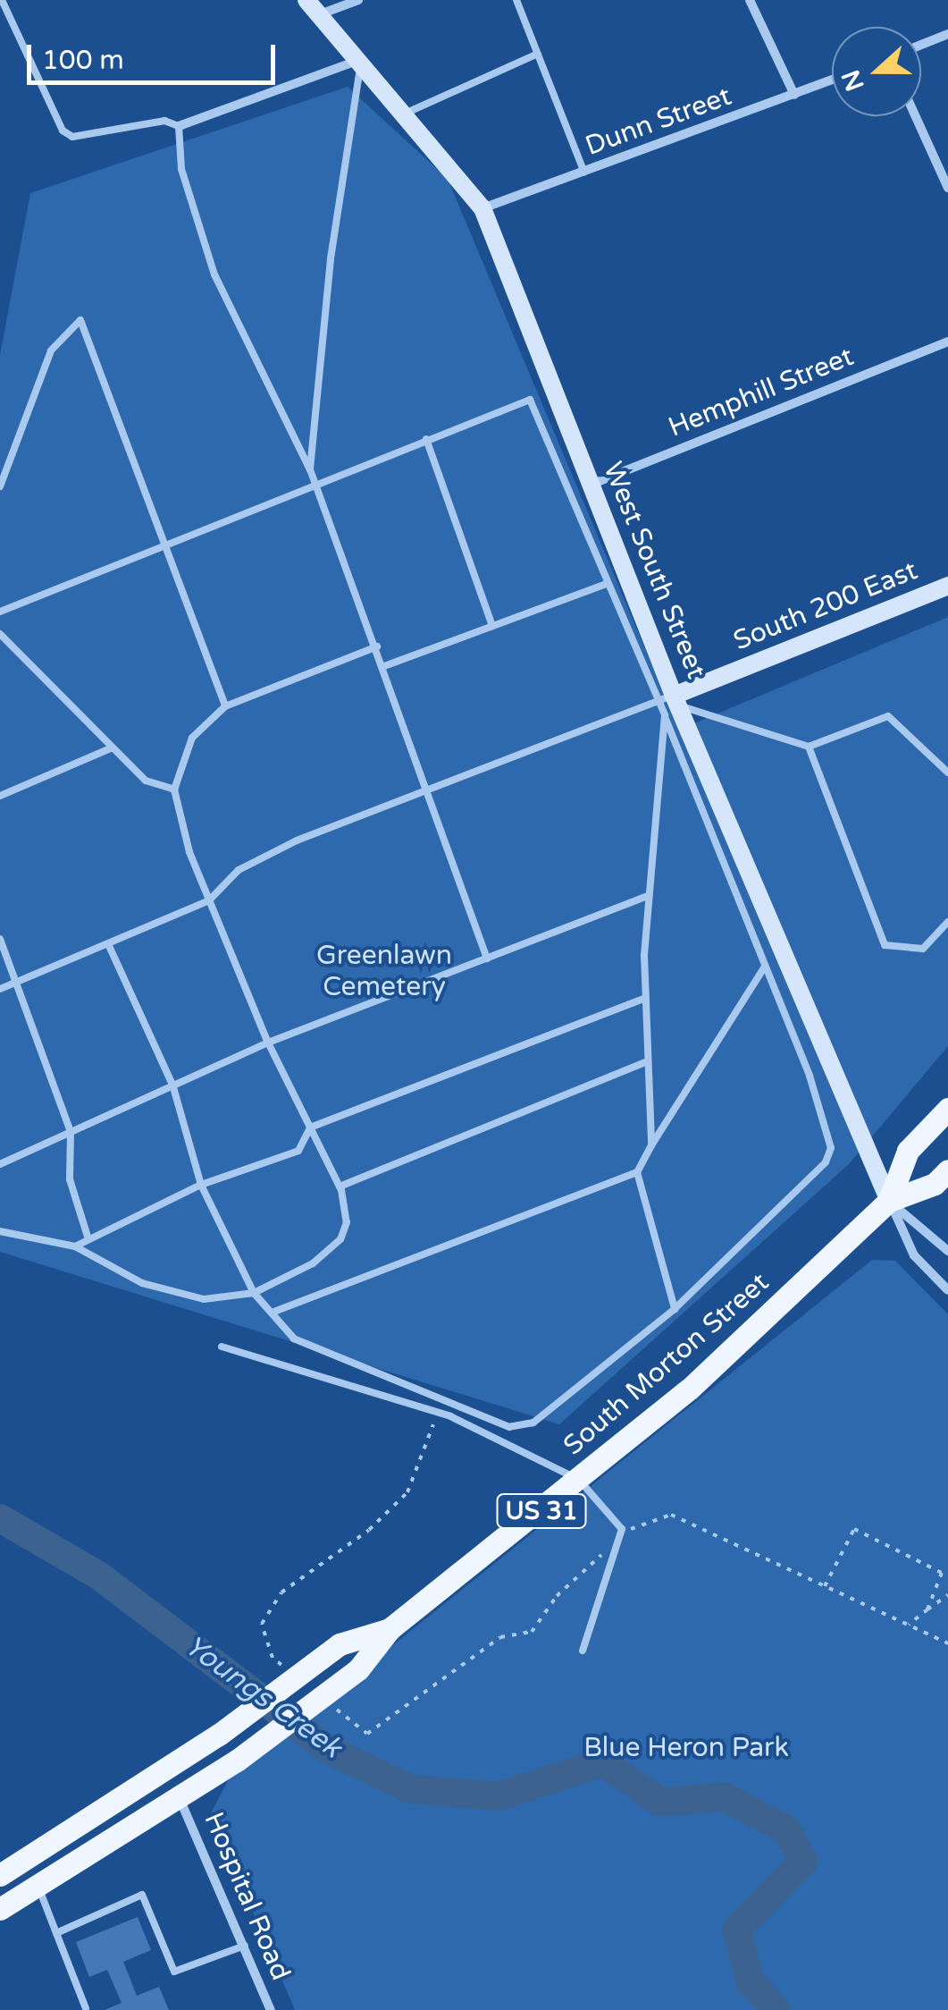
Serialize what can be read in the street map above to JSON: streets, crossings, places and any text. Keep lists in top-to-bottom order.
{
  "streets": {
    "main road": ["South Morton Street", "US 31"],
    "street": [
      "Dunn Street",
      "Hemphill Street",
      "West South Street",
      "South 200 East",
      "Hospital Road"
    ]
  },
  "crossings": [
    ["Dunn Street", "West South Street"],
    ["Hemphill Street", "West South Street"],
    ["West South Street", "South 200 East"],
    ["West South Street", "South Morton Street"],
    ["West South Street", "US 31"],
    ["South Morton Street", "US 31"],
    ["South Morton Street", "Hospital Road"]
  ],
  "water": ["Youngs Creek"],
  "parks": ["Greenlawn Cemetery", "Blue Heron Park"],
  "scale_bar": "100 m",
  "north": "left"
}
